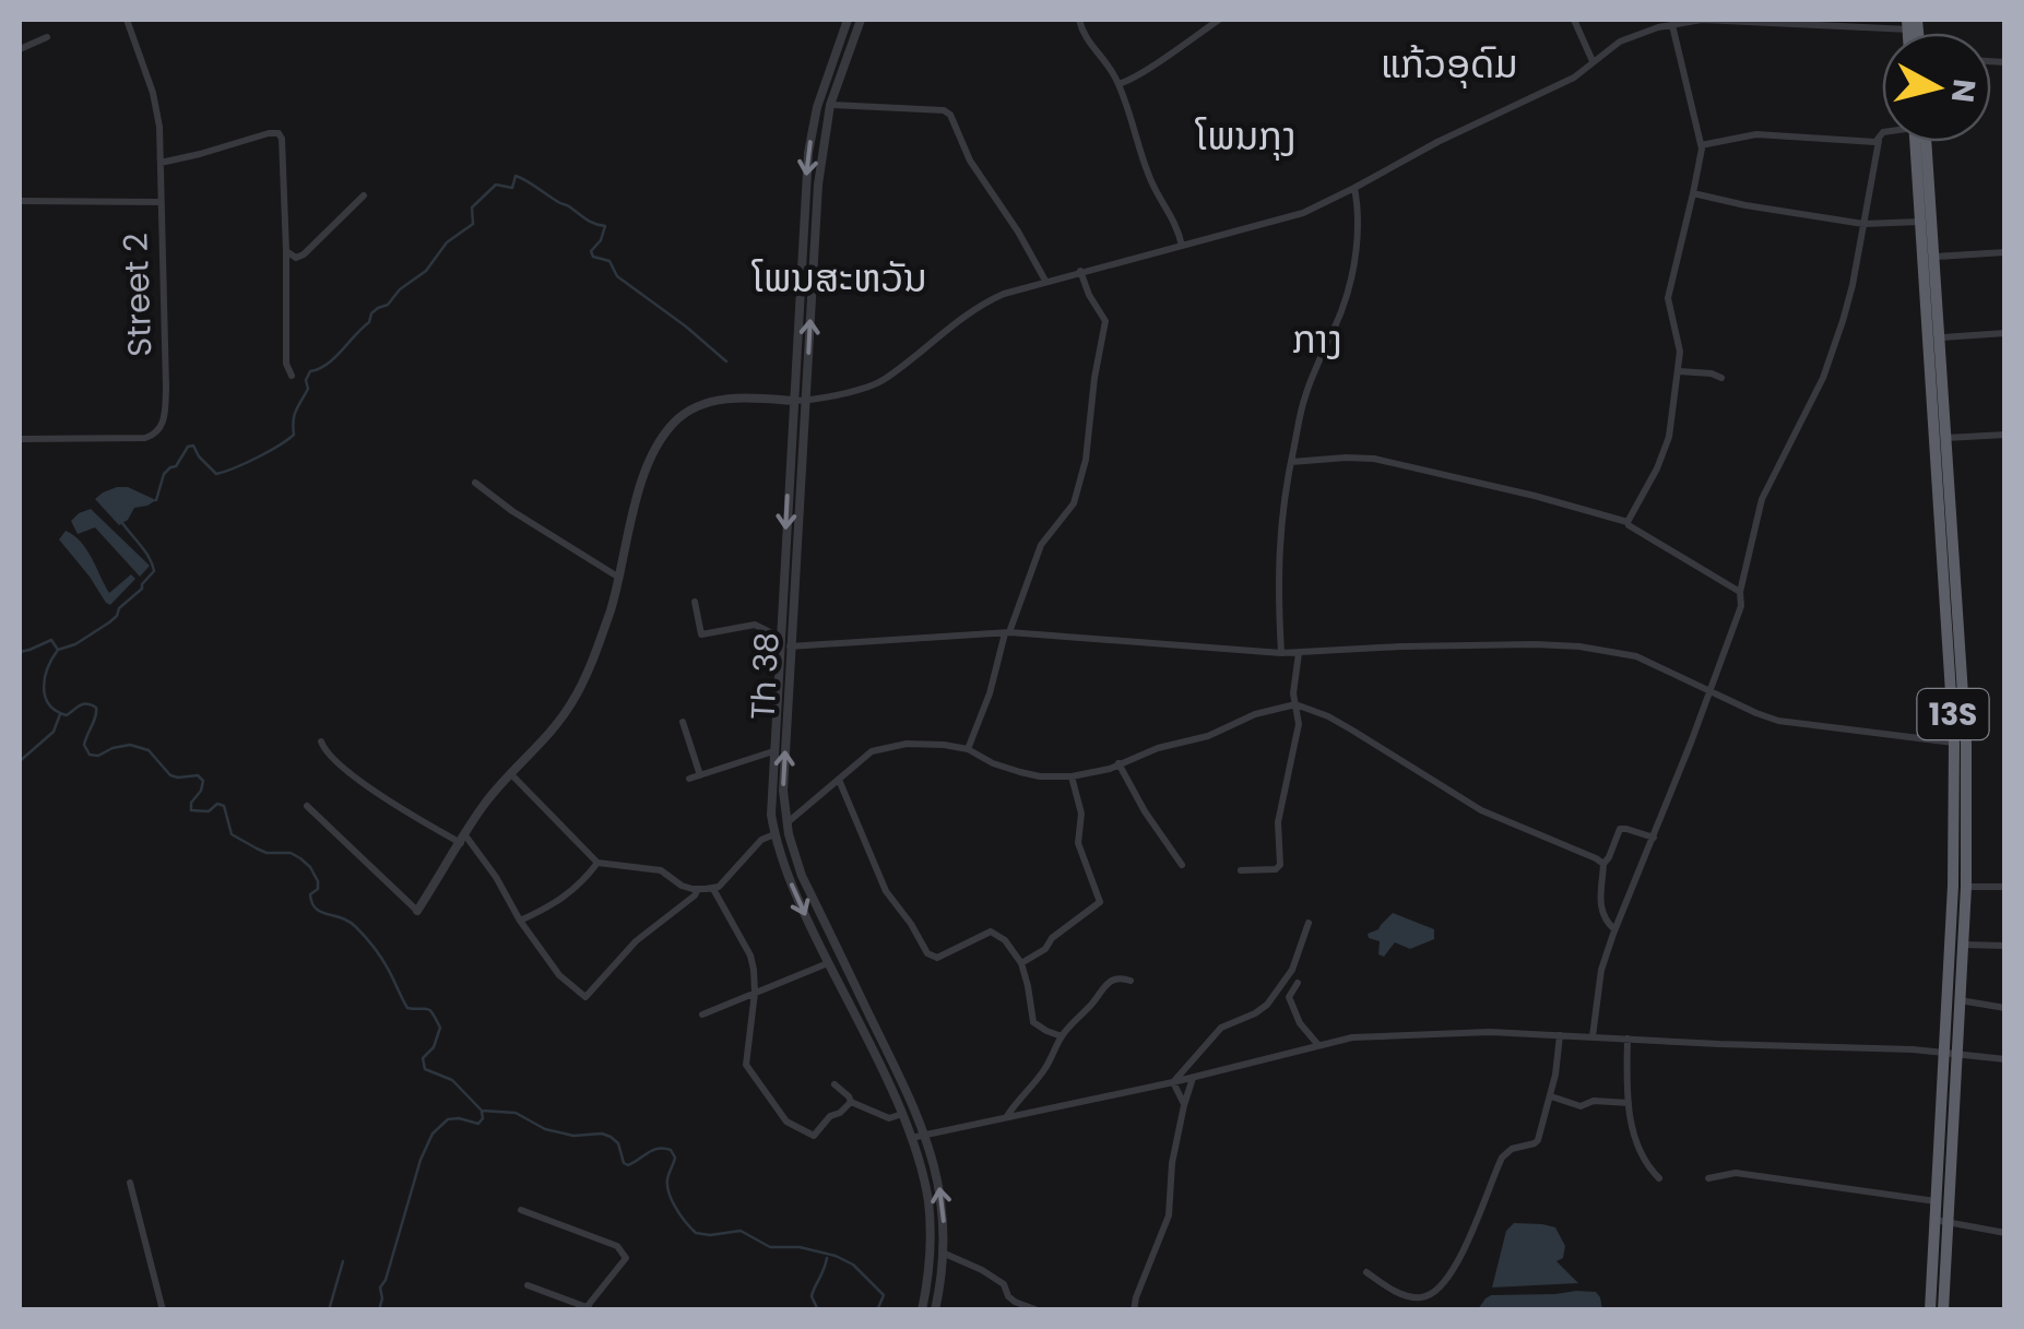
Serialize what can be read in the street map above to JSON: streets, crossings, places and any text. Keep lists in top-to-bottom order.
{
  "streets": {
    "highway": ["13S"],
    "street": ["Street 2", "Th 38"]
  },
  "districts": [
    "ແກ້ວອຸດົມ",
    "ໂພນກຸງ",
    "ໂພນສະຫວັນ",
    "ກາງ"
  ],
  "north": "right"
}
